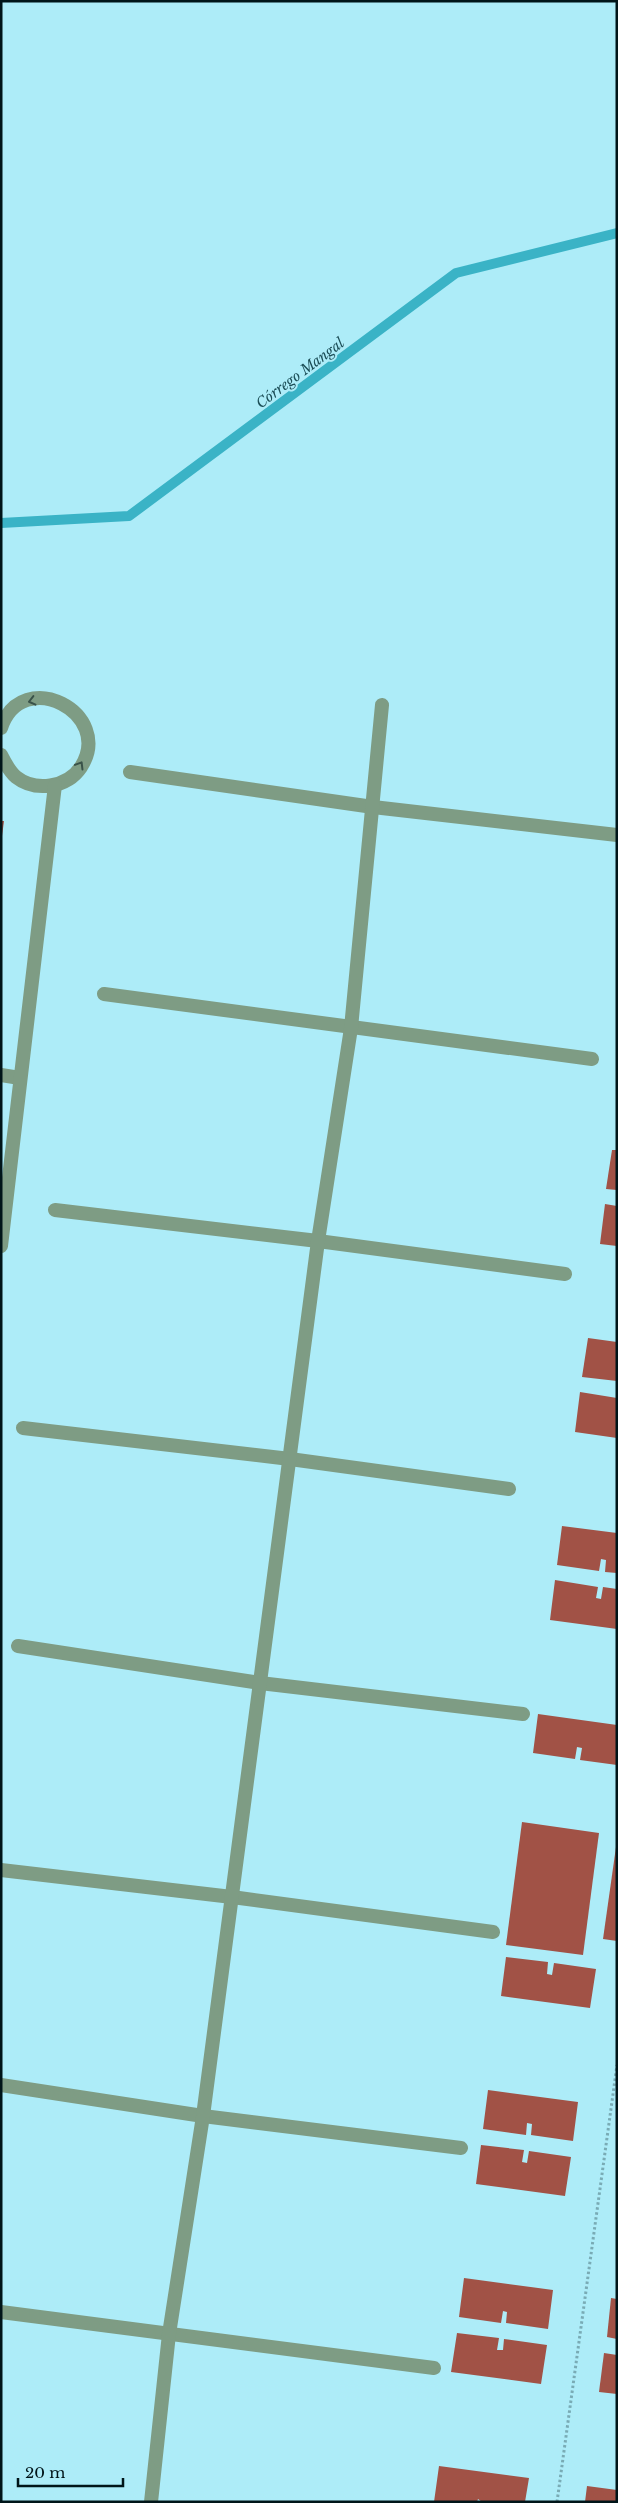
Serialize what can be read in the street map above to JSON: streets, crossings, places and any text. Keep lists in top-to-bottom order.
{
  "water": ["Córrego Mangal"],
  "scale_bar": "20 m"
}
